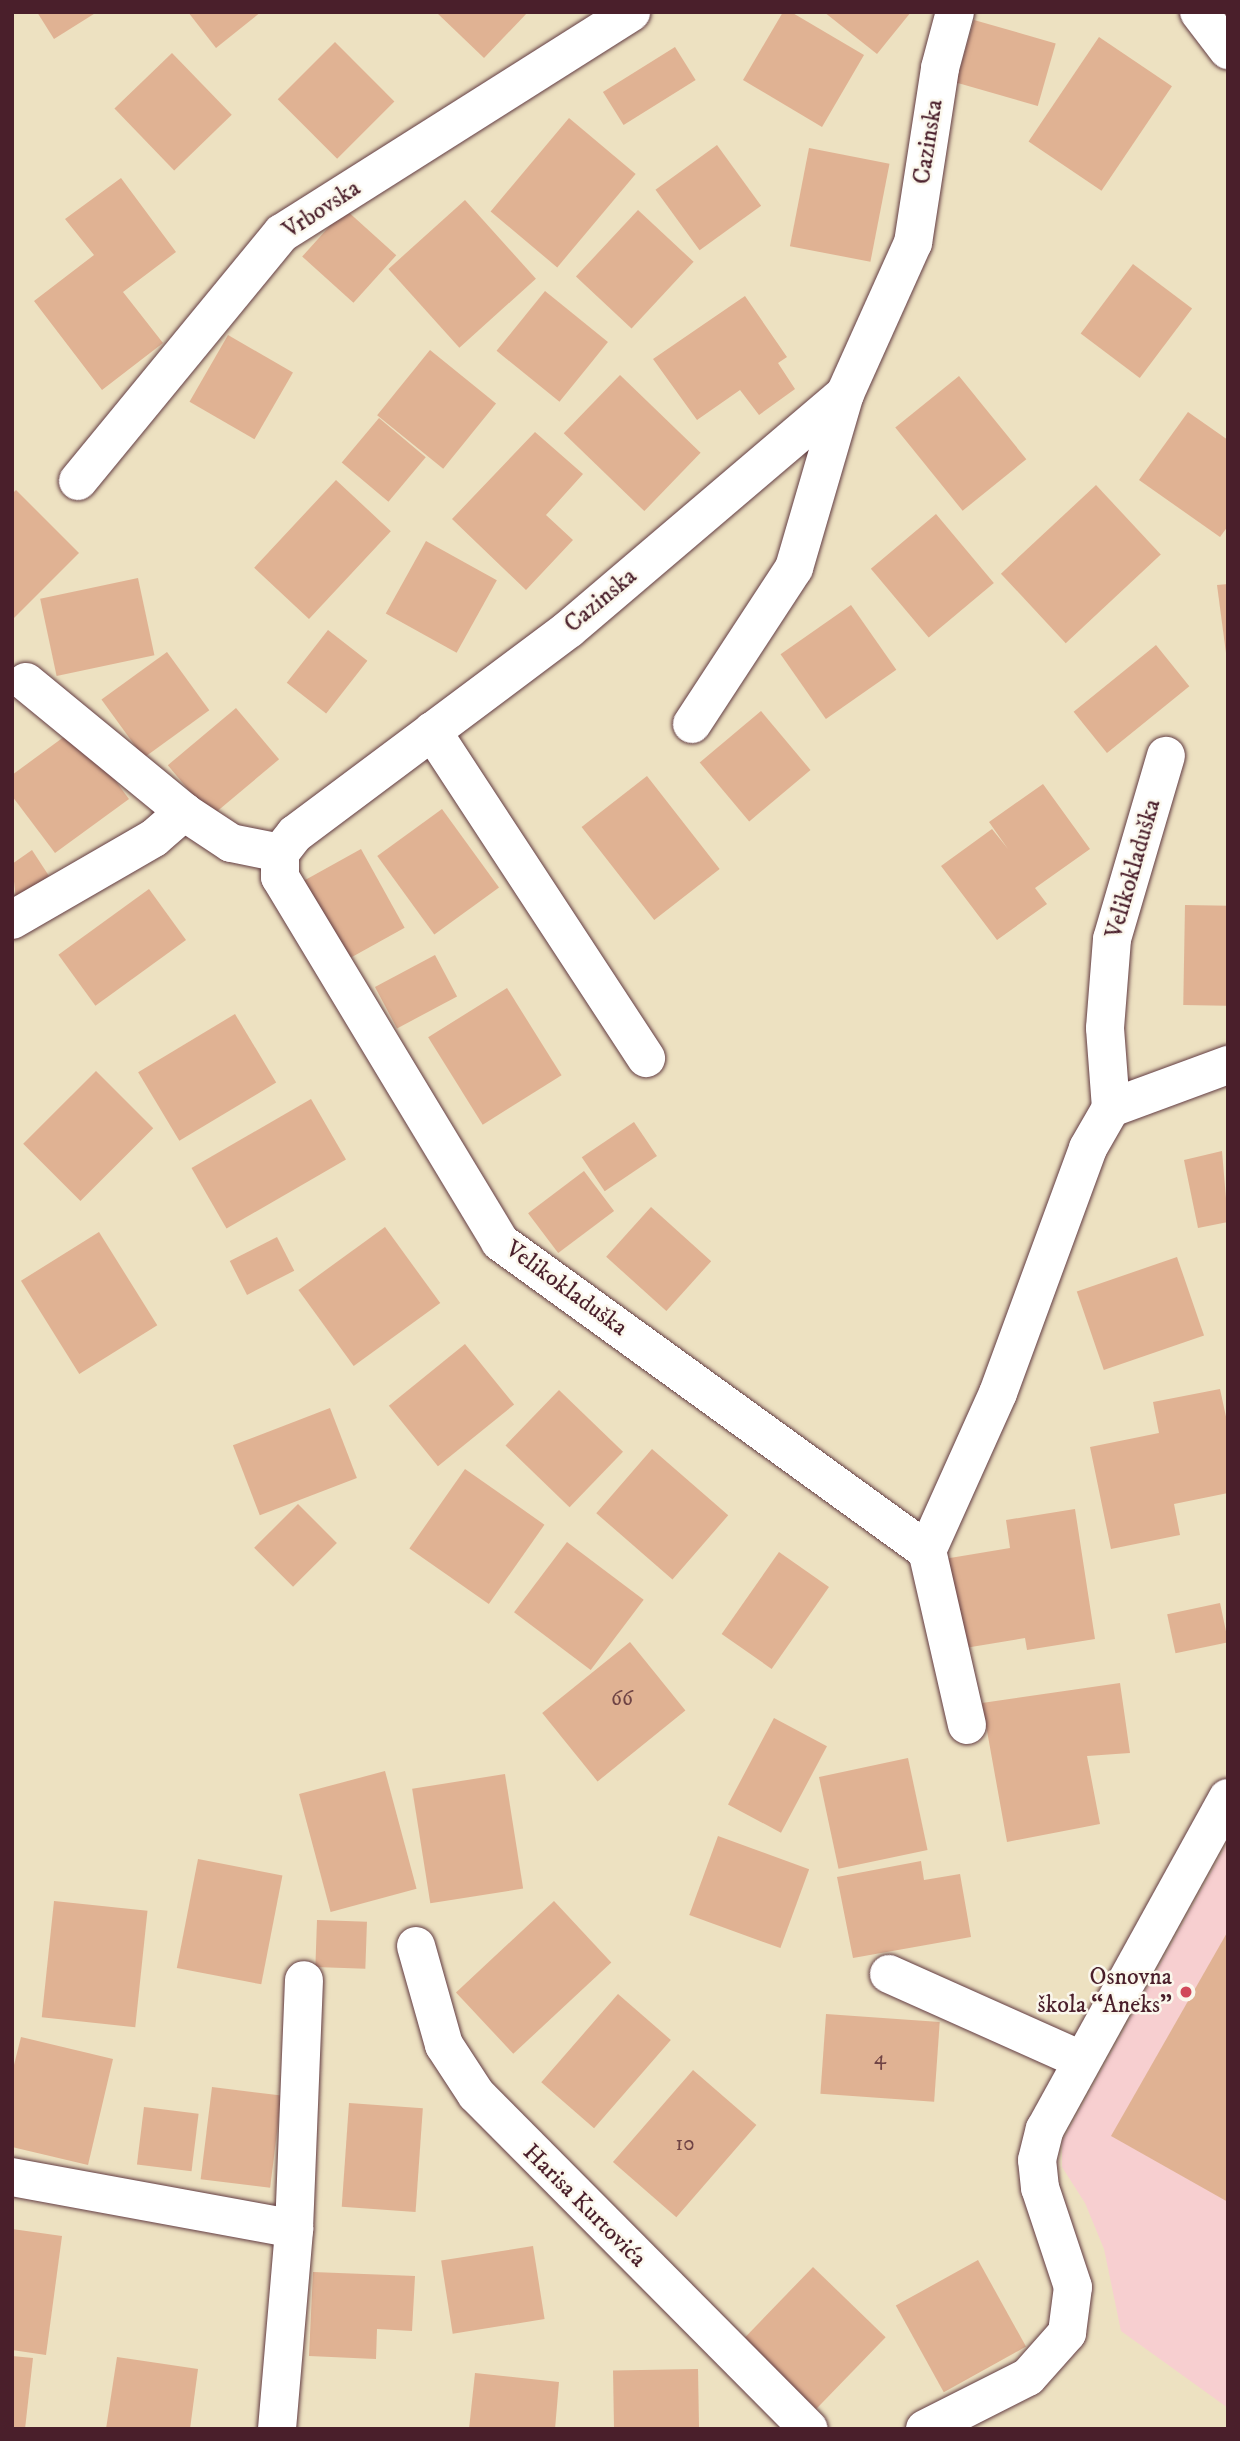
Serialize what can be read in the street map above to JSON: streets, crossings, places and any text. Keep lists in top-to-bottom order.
{
  "streets": {
    "street": [
      "Cazinska",
      "Vrbovska",
      "Velikokladuška",
      "Harisa Kurtovića"
    ]
  },
  "crossings": [
    ["Cazinska", "Velikokladuška"]
  ],
  "places": ["Osnovna škola “Aneks”"],
  "house_numbers": ["66", "4", "10"]
}
